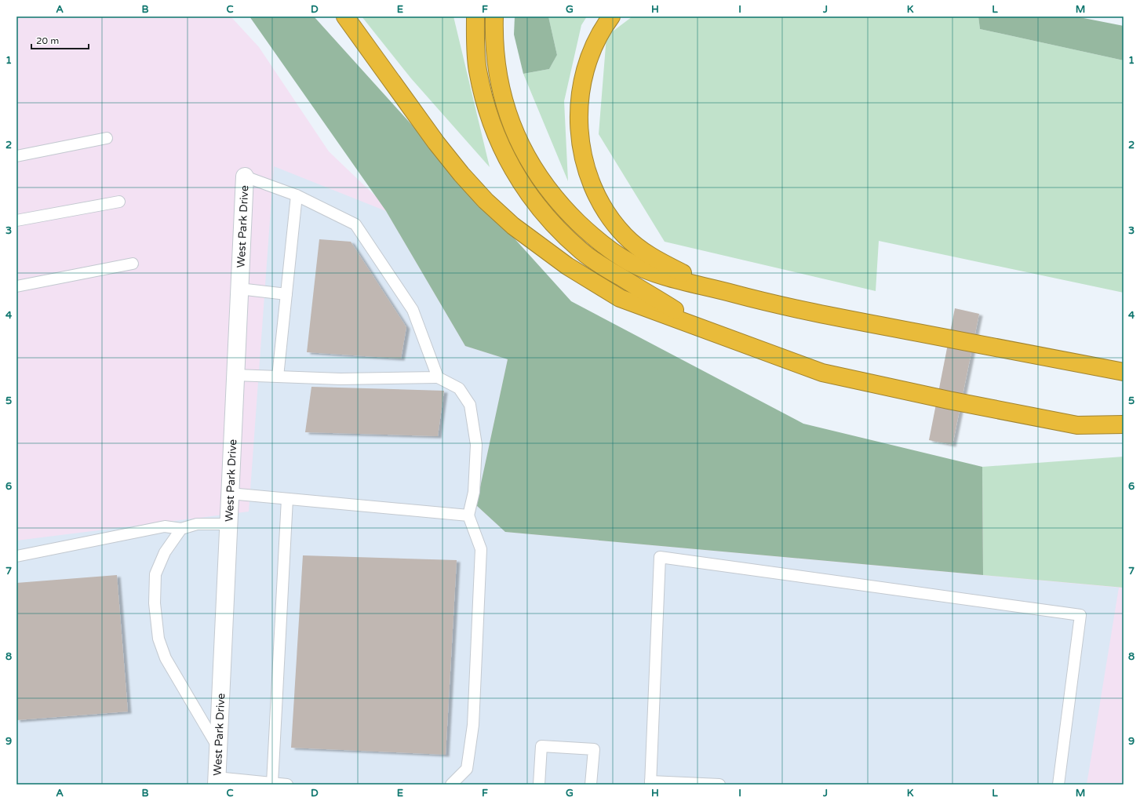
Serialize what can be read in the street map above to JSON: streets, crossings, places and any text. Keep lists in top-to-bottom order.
{
  "streets": {
    "street": ["West Park Drive"]
  },
  "scale_bar": "20 m",
  "grid": {
    "columns": [
      "A",
      "B",
      "C",
      "D",
      "E",
      "F",
      "G",
      "H",
      "I",
      "J",
      "K",
      "L",
      "M"
    ],
    "rows": [
      "1",
      "2",
      "3",
      "4",
      "5",
      "6",
      "7",
      "8",
      "9"
    ]
  }
}
